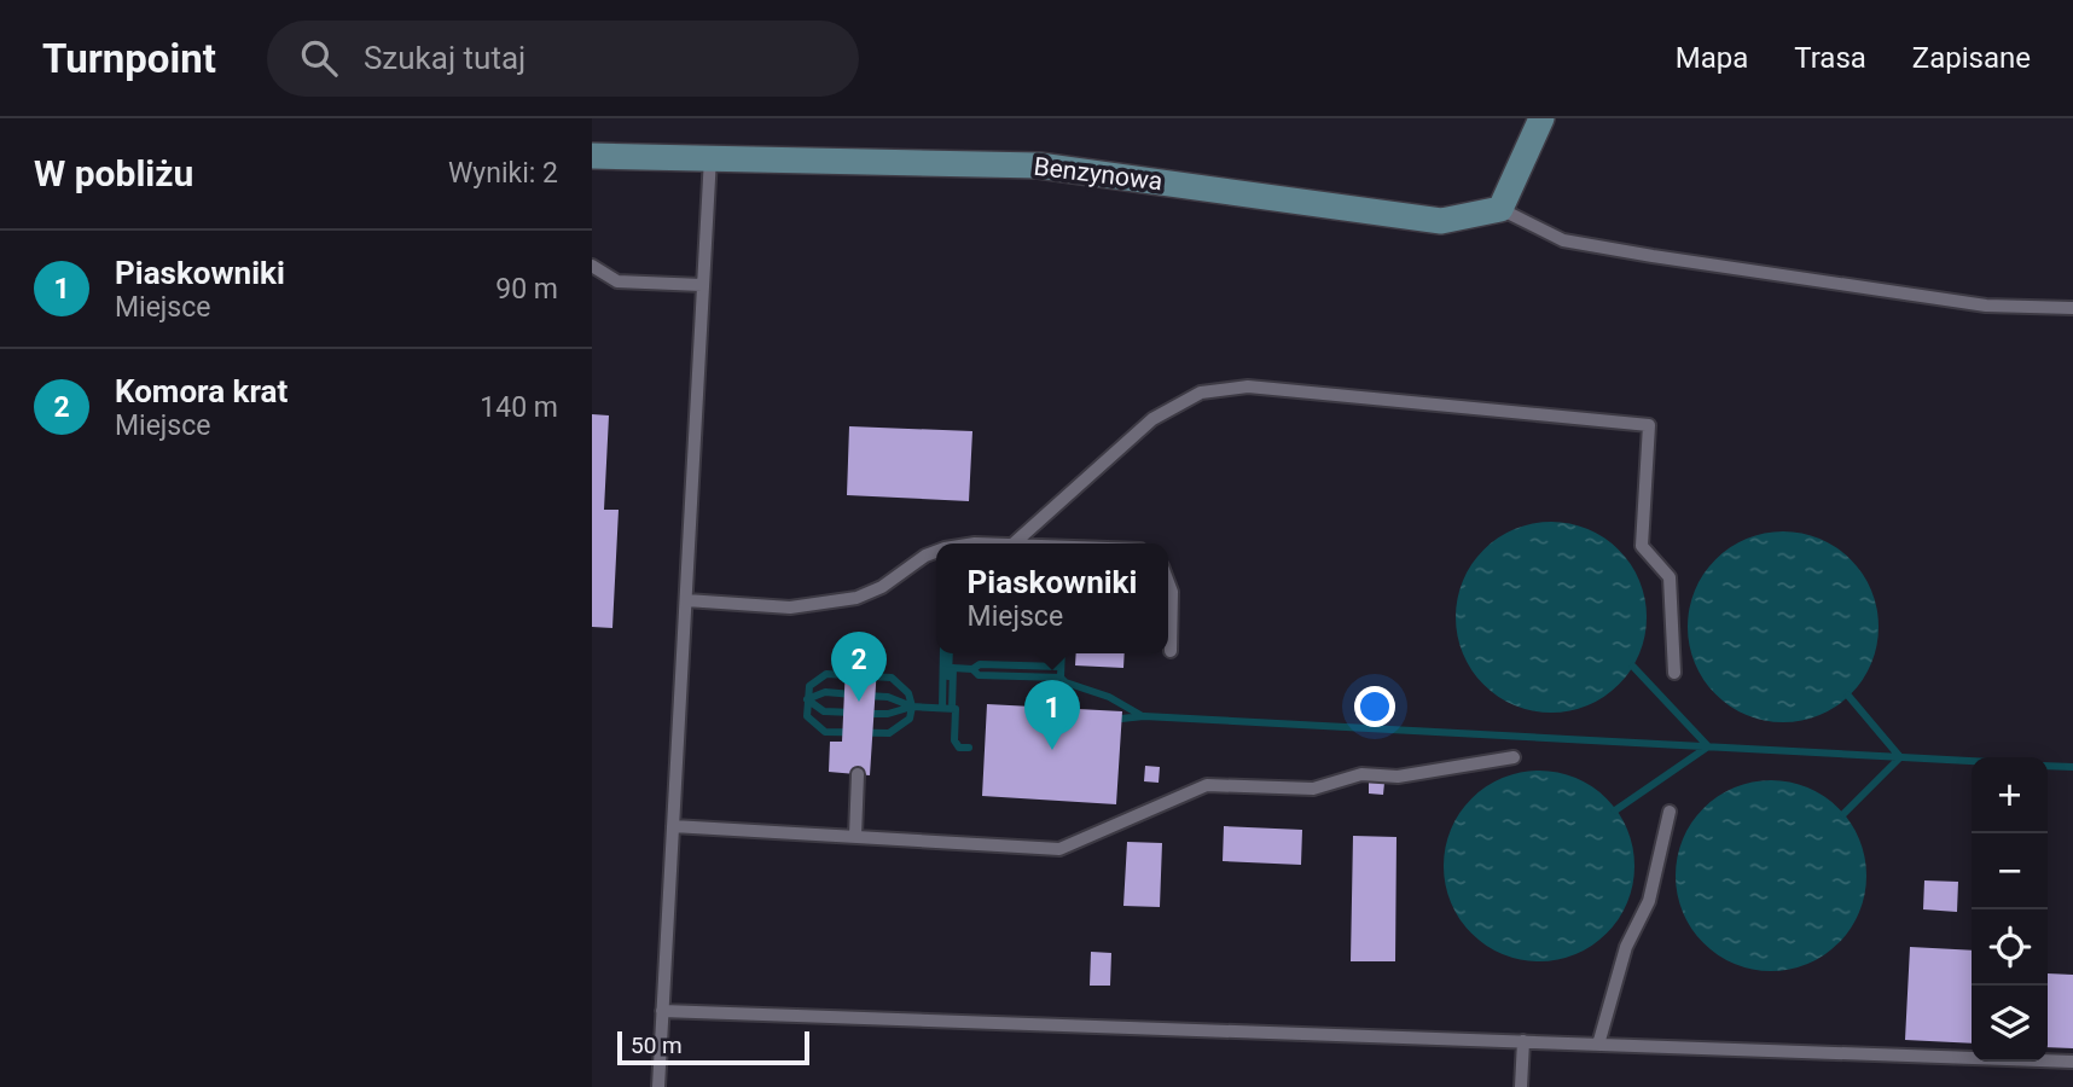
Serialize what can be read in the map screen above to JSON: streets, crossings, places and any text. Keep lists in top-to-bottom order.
{
  "streets": {
    "street": ["Benzynowa"]
  },
  "scale_bar": "50 m",
  "page": {
    "header": "Turnpoint",
    "search": "Szukaj tutaj",
    "nav": ["Mapa", "Trasa", "Zapisane"],
    "heading": ["W pobliżu", "Wyniki: 2"],
    "list": [
      {
        "mark": "1",
        "name": "Piaskowniki",
        "note": "Miejsce",
        "value": "90 m"
      },
      {
        "mark": "2",
        "name": "Komora krat",
        "note": "Miejsce",
        "value": "140 m"
      }
    ],
    "popup": ["Piaskowniki", "Miejsce"],
    "pins": ["2", "1"],
    "map_buttons": ["+", "−"],
    "scale": "50 m"
  }
}
